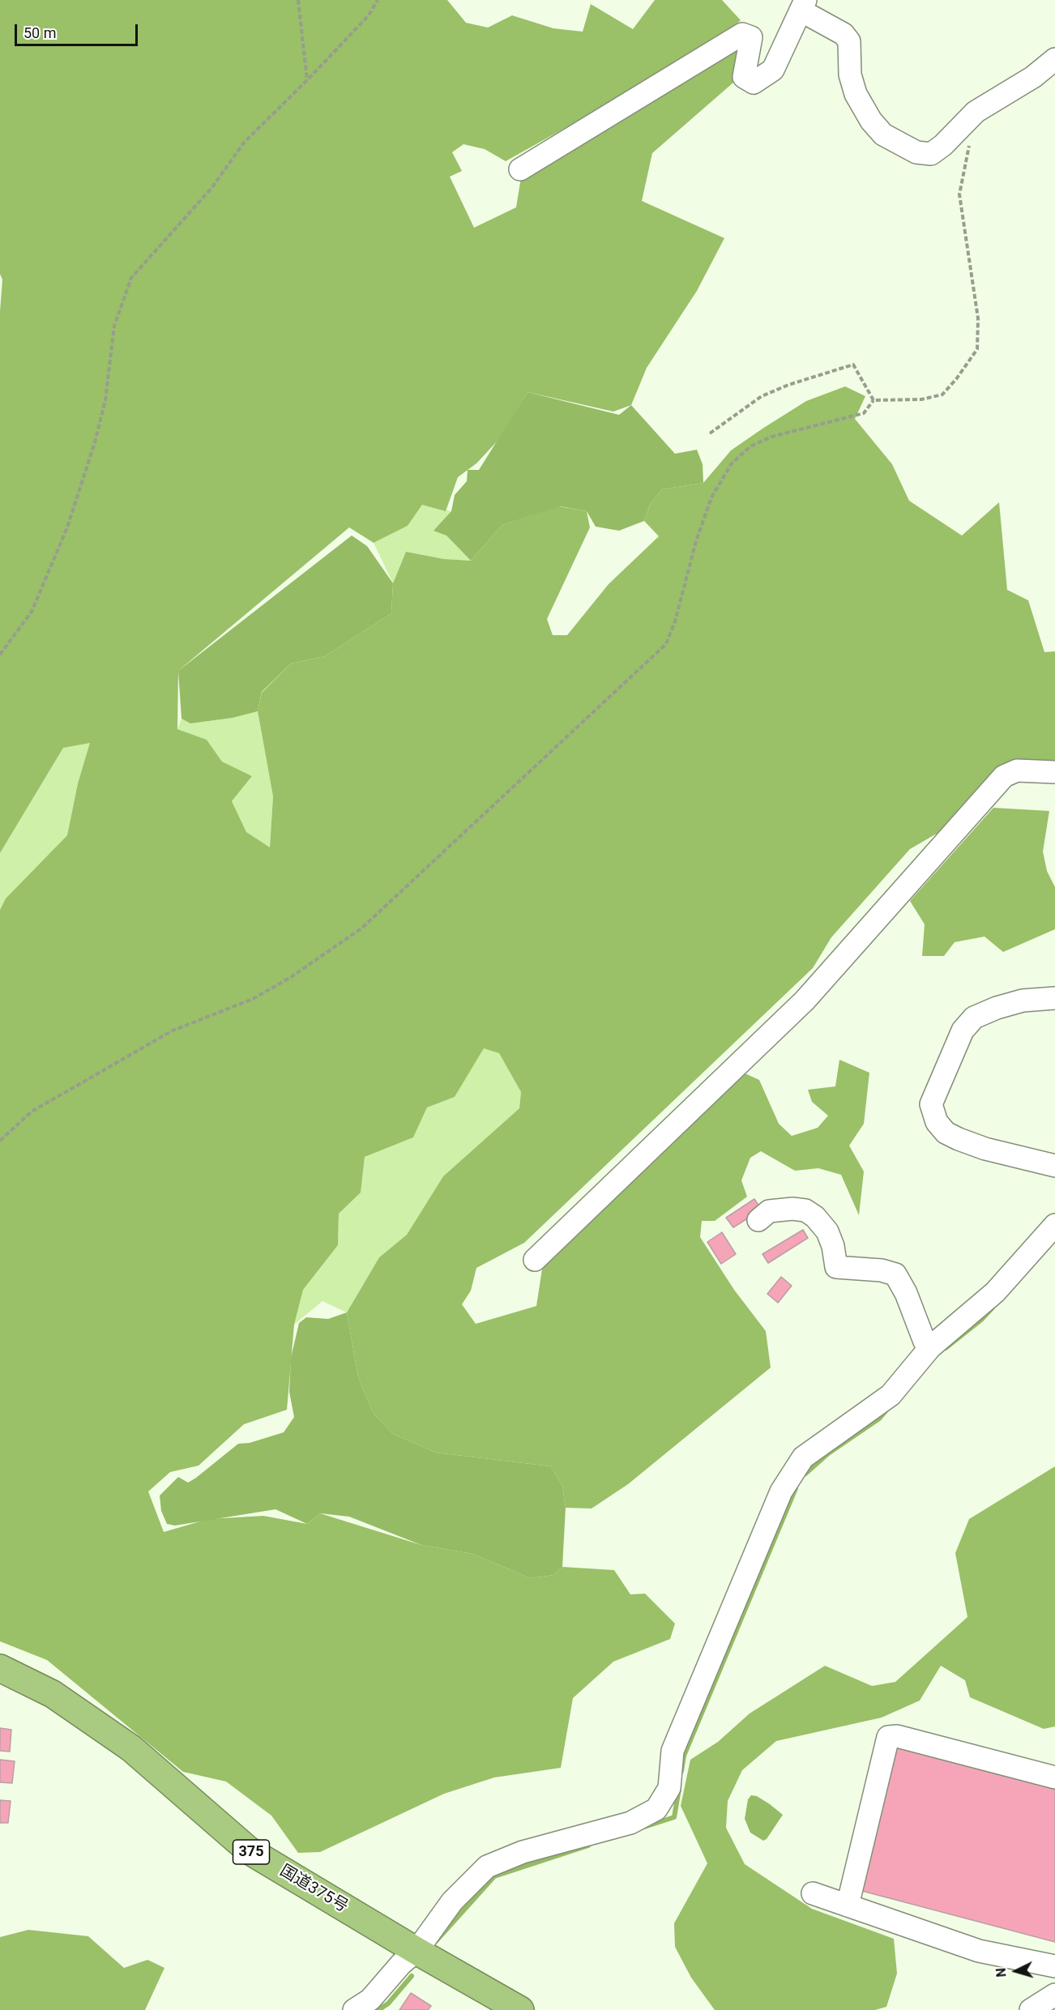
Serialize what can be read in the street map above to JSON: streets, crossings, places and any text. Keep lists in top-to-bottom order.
{
  "streets": {
    "highway": ["375", "国道375号"]
  },
  "scale_bar": "50 m",
  "north": "left"
}
